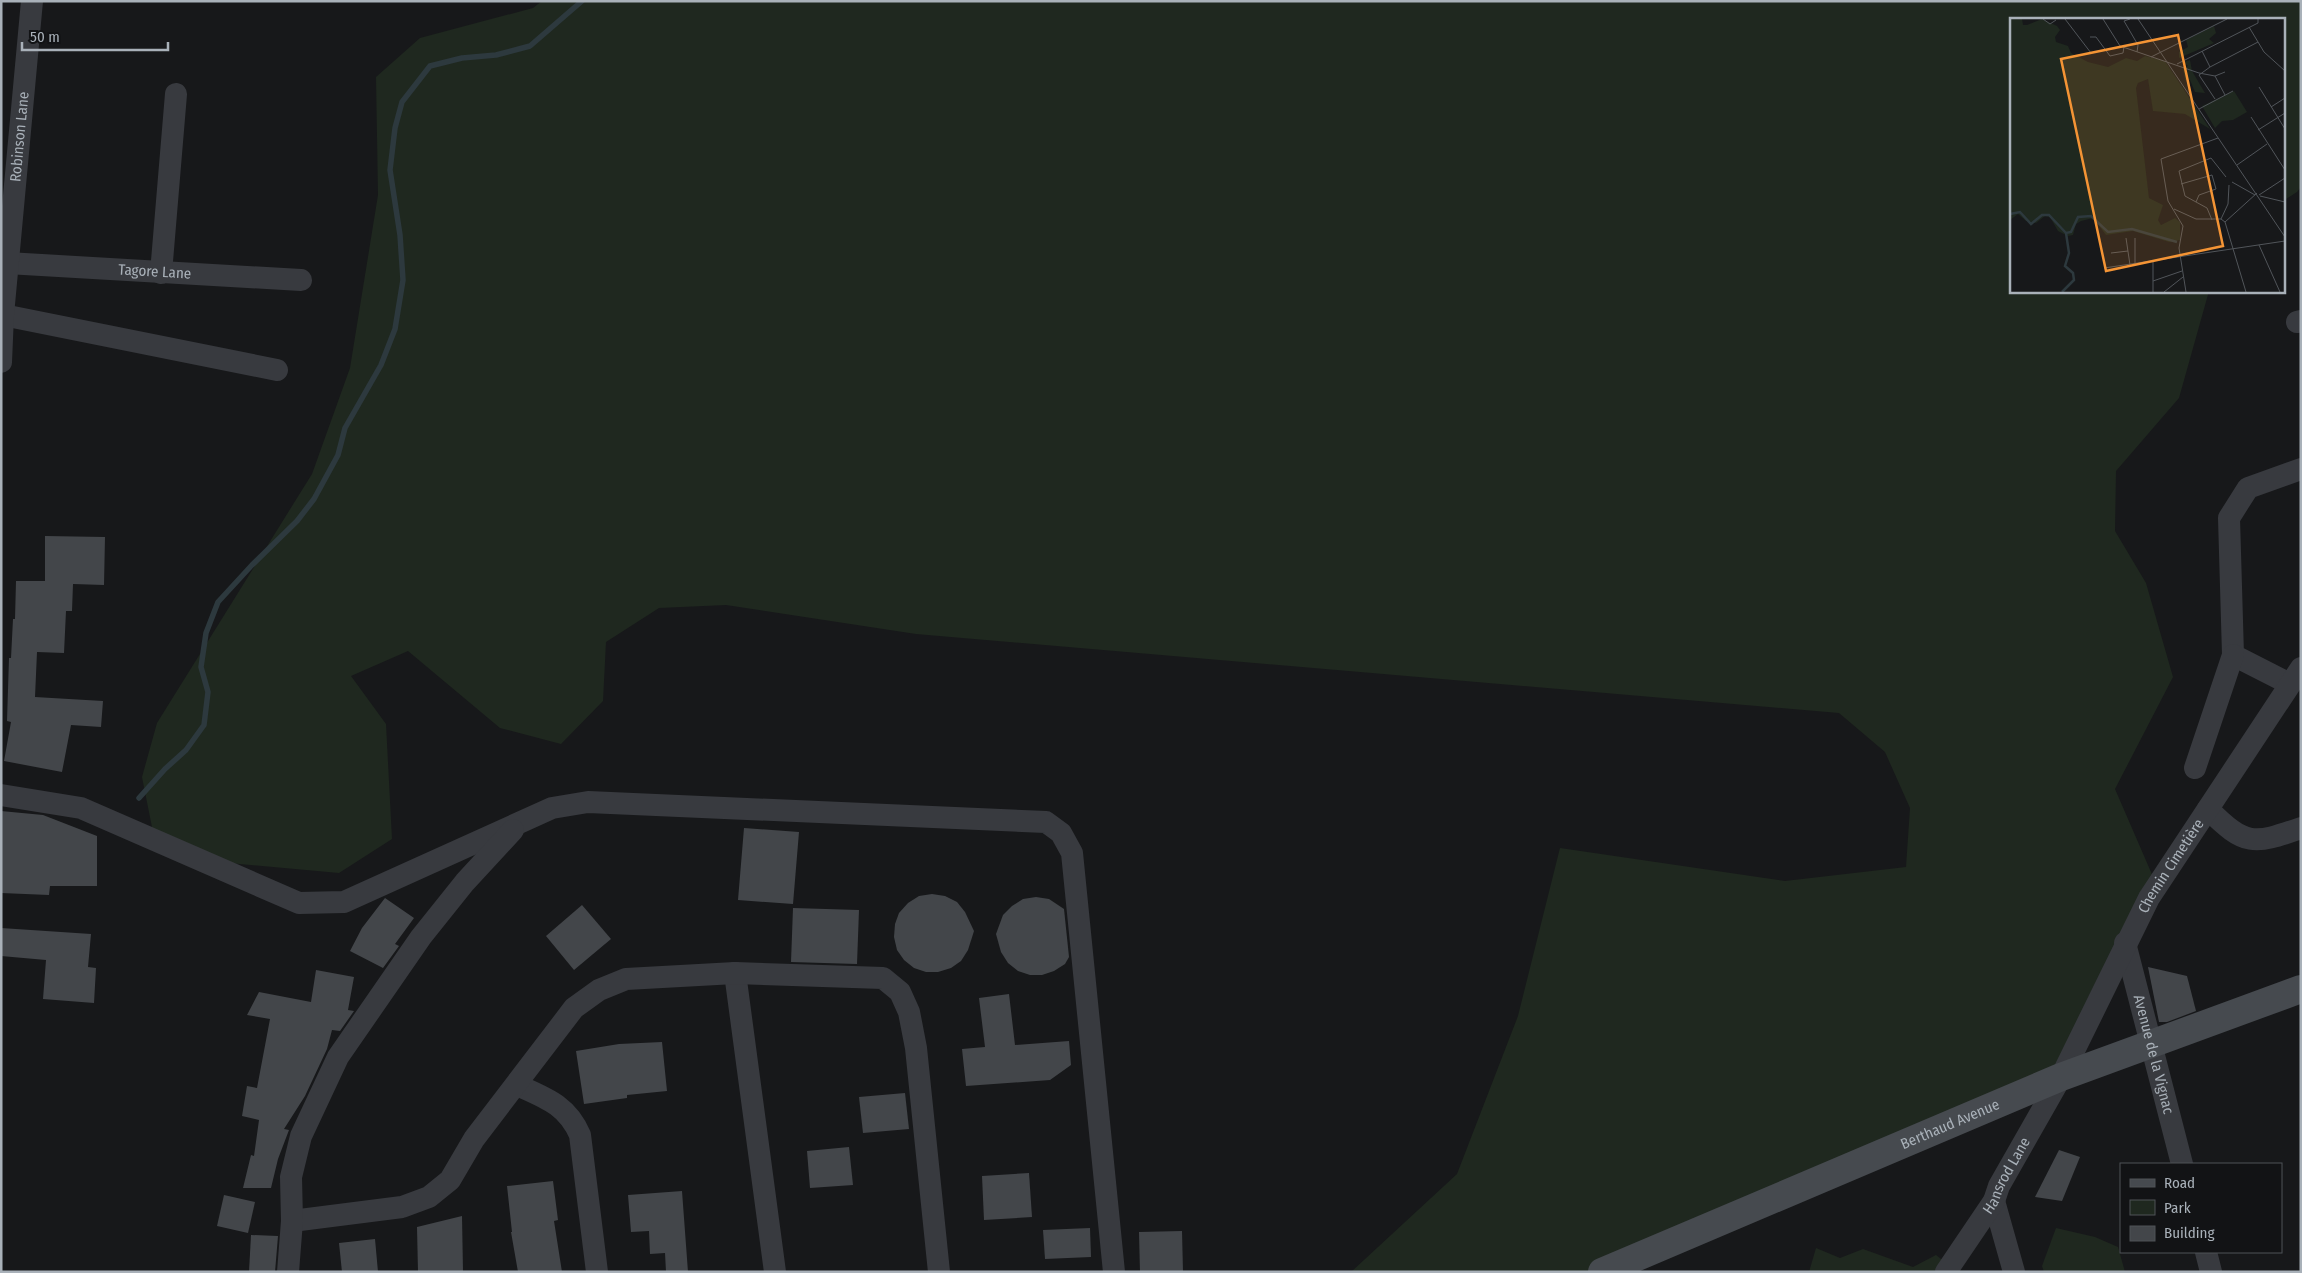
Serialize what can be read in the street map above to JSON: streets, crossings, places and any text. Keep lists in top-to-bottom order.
{
  "streets": {
    "street": [
      "Robinson Lane",
      "Tagore Lane",
      "Chemin Cimetière",
      "Avenue de la Vignac",
      "Berthaud Avenue",
      "Hansrod Lane"
    ]
  },
  "crossings": [
    ["Robinson Lane", "Tagore Lane"],
    ["Chemin Cimetière", "Avenue de la Vignac"],
    ["Chemin Cimetière", "Berthaud Avenue"],
    ["Chemin Cimetière", "Hansrod Lane"],
    ["Avenue de la Vignac", "Berthaud Avenue"],
    ["Berthaud Avenue", "Hansrod Lane"]
  ],
  "legend": ["Road", "Park", "Building"],
  "scale_bar": "50 m"
}
